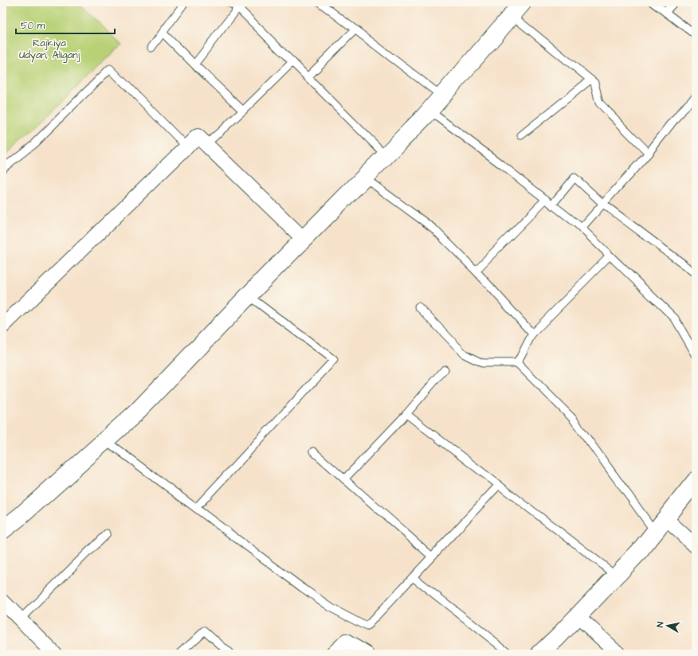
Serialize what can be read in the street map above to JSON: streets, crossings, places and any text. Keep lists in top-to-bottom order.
{
  "parks": ["Rajkiya Udyan, Aliganj"],
  "scale_bar": "50 m",
  "north": "left"
}
